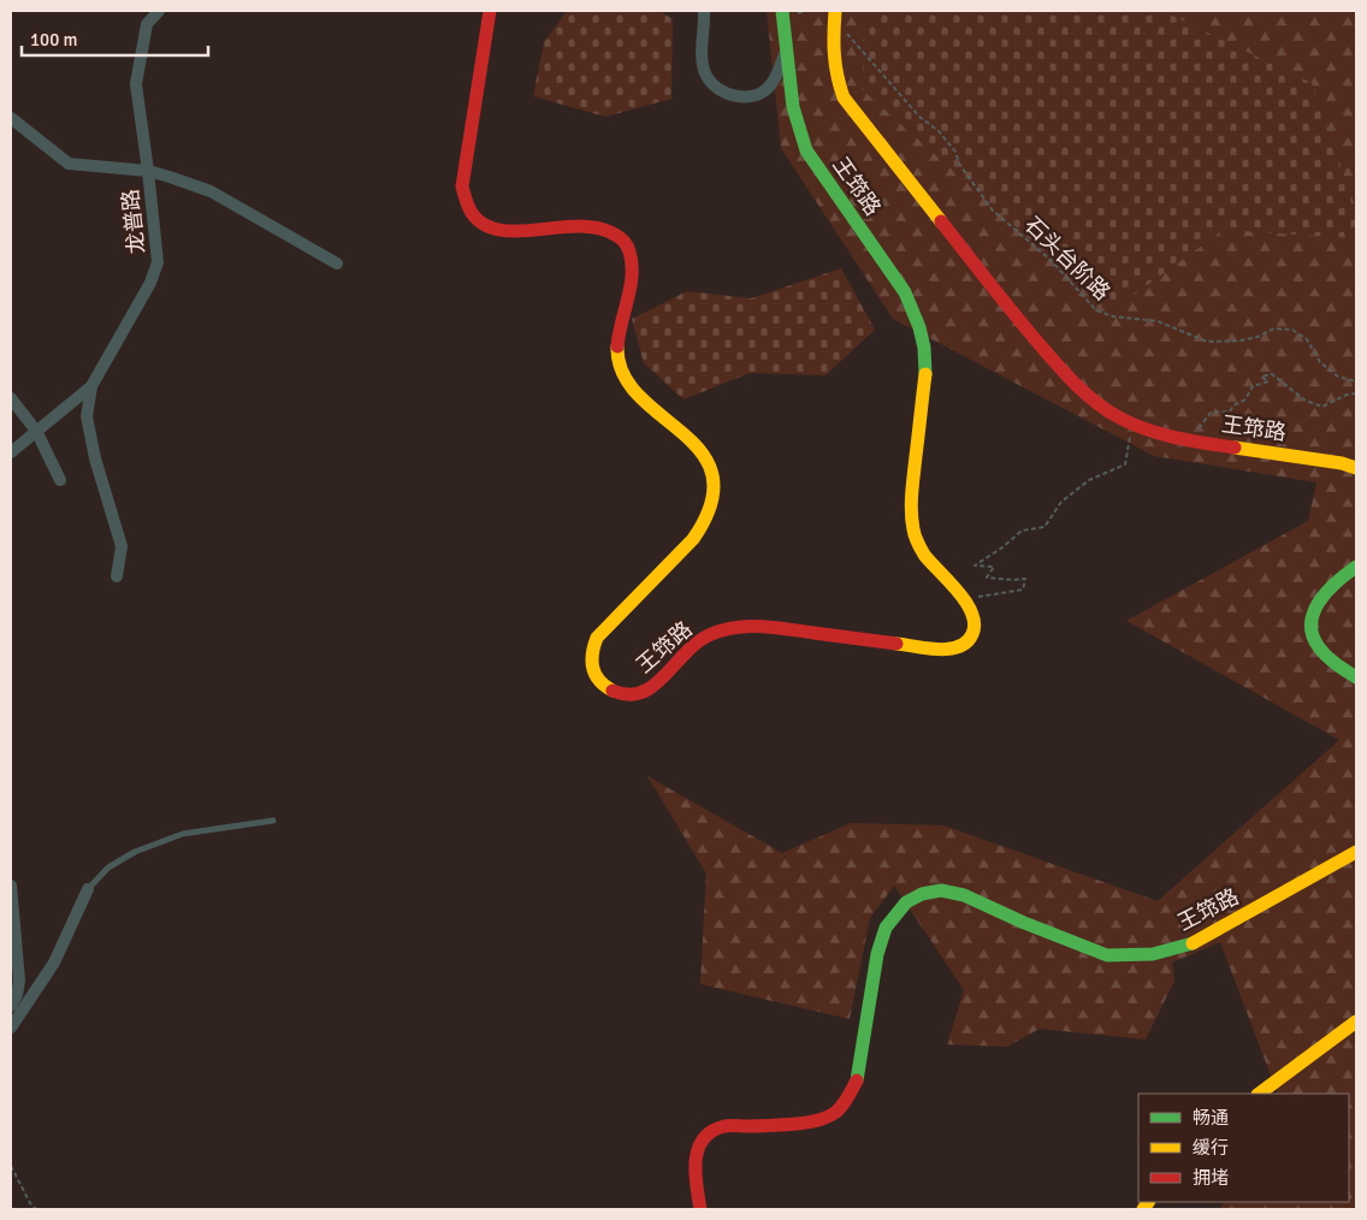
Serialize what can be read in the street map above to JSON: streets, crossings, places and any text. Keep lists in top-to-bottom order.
{
  "streets": {
    "main road": ["王筇路"],
    "street": ["龙普路"],
    "path": ["石头台阶路"]
  },
  "legend": ["畅通", "缓行", "拥堵"],
  "scale_bar": "100 m"
}
